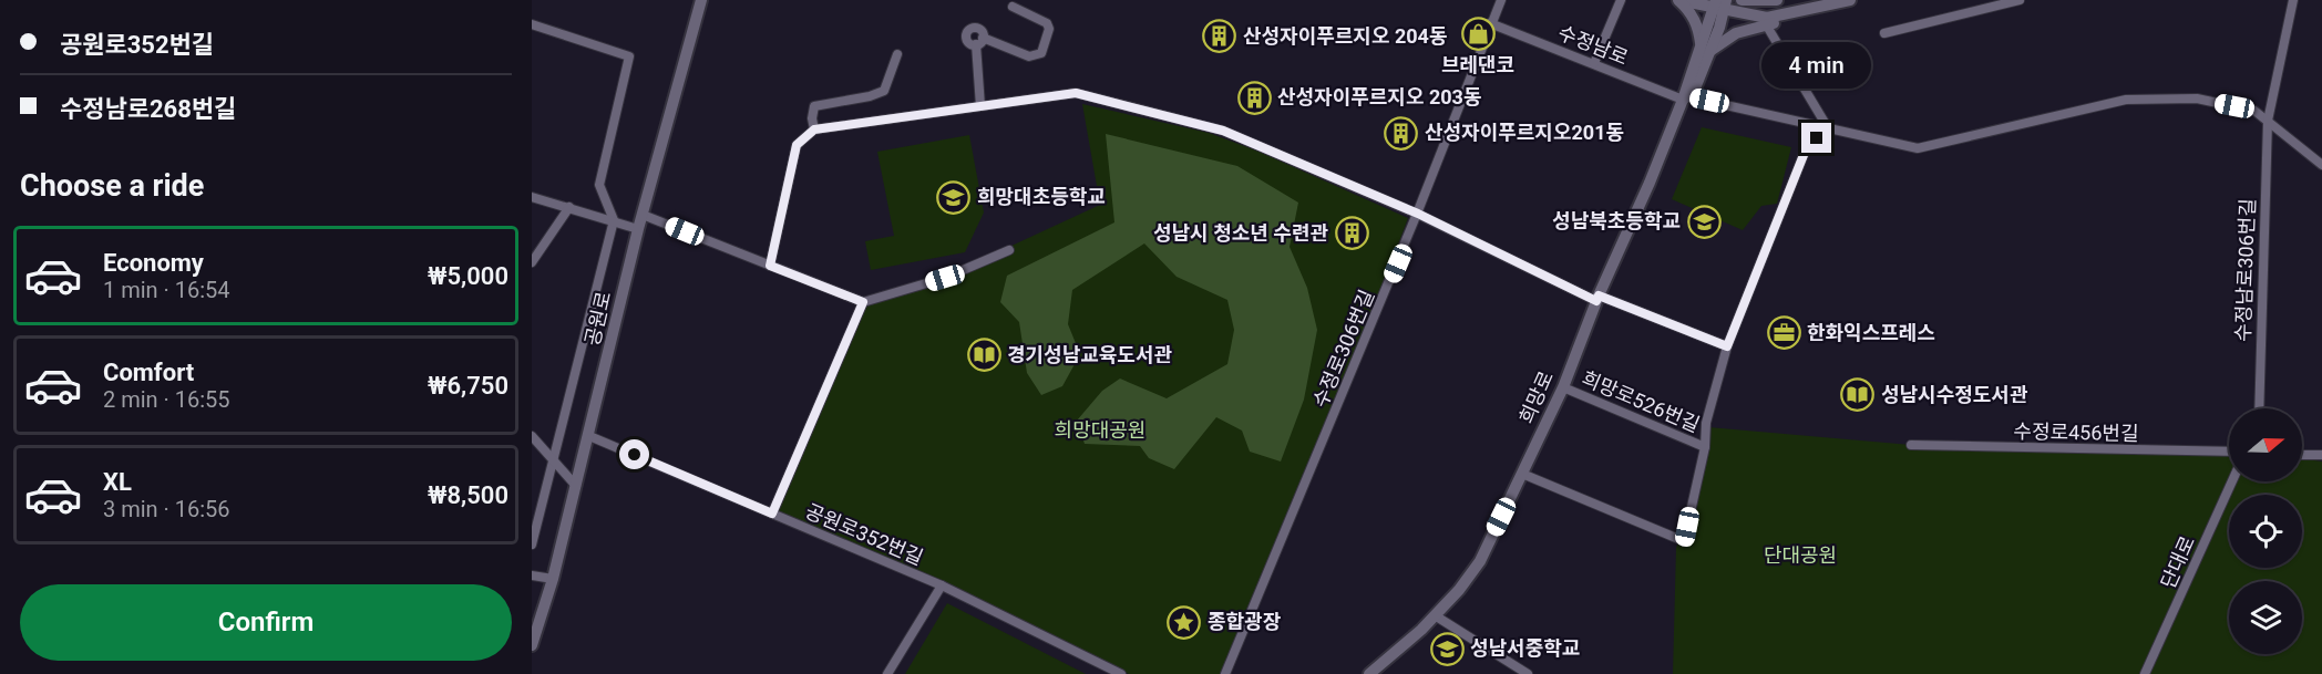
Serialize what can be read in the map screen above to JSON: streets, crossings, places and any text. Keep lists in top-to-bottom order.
{
  "streets": {
    "main road": ["공원로", "희망로"],
    "street": [
      "수정남로",
      "수정남로306번길",
      "수정로306번길",
      "희망로526번길",
      "수정로456번길",
      "공원로352번길",
      "단대로"
    ]
  },
  "crossings": [
    ["수정남로", "수정남로306번길"],
    ["수정남로", "수정로306번길"],
    ["수정남로", "희망로"],
    ["공원로", "공원로352번길"],
    ["희망로", "희망로526번길"]
  ],
  "parks": ["희망대공원", "단대공원"],
  "places": {
    "shop": ["브레댄코"],
    "building": [
      "산성자이푸르지오 204동",
      "산성자이푸르지오 203동",
      "산성자이푸르지오201동",
      "성남시 청소년 수련관"
    ],
    "school or university": ["희망대초등학교", "성남북초등학교", "성남서중학교"],
    "office": ["한화익스프레스"],
    "library": ["경기성남교육도서관", "성남시수정도서관"],
    "place": ["종합광장"]
  },
  "north": "right",
  "page": {
    "banner": ["공원로352번길", "수정남로268번길"],
    "bubble": "4 min",
    "heading": "Choose a ride",
    "list": [
      {
        "name": "Economy",
        "note": "1 min · 16:54",
        "value": "₩5,000"
      },
      {
        "name": "Comfort",
        "note": "2 min · 16:55",
        "value": "₩6,750"
      },
      {
        "name": "XL",
        "note": "3 min · 16:56",
        "value": "₩8,500"
      }
    ],
    "buttons": "Confirm"
  }
}
